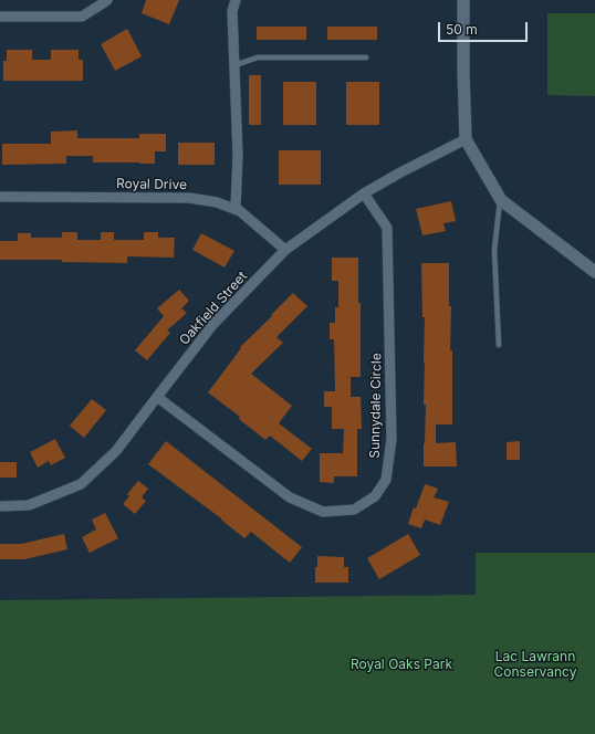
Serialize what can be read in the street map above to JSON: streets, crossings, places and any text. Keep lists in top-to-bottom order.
{
  "streets": {
    "street": ["Royal Drive", "Oakfield Street", "Sunnydale Circle"]
  },
  "crossings": [
    ["Royal Drive", "Oakfield Street"],
    ["Oakfield Street", "Sunnydale Circle"]
  ],
  "parks": ["Lac Lawrann Conservancy", "Royal Oaks Park"],
  "scale_bar": "50 m"
}
